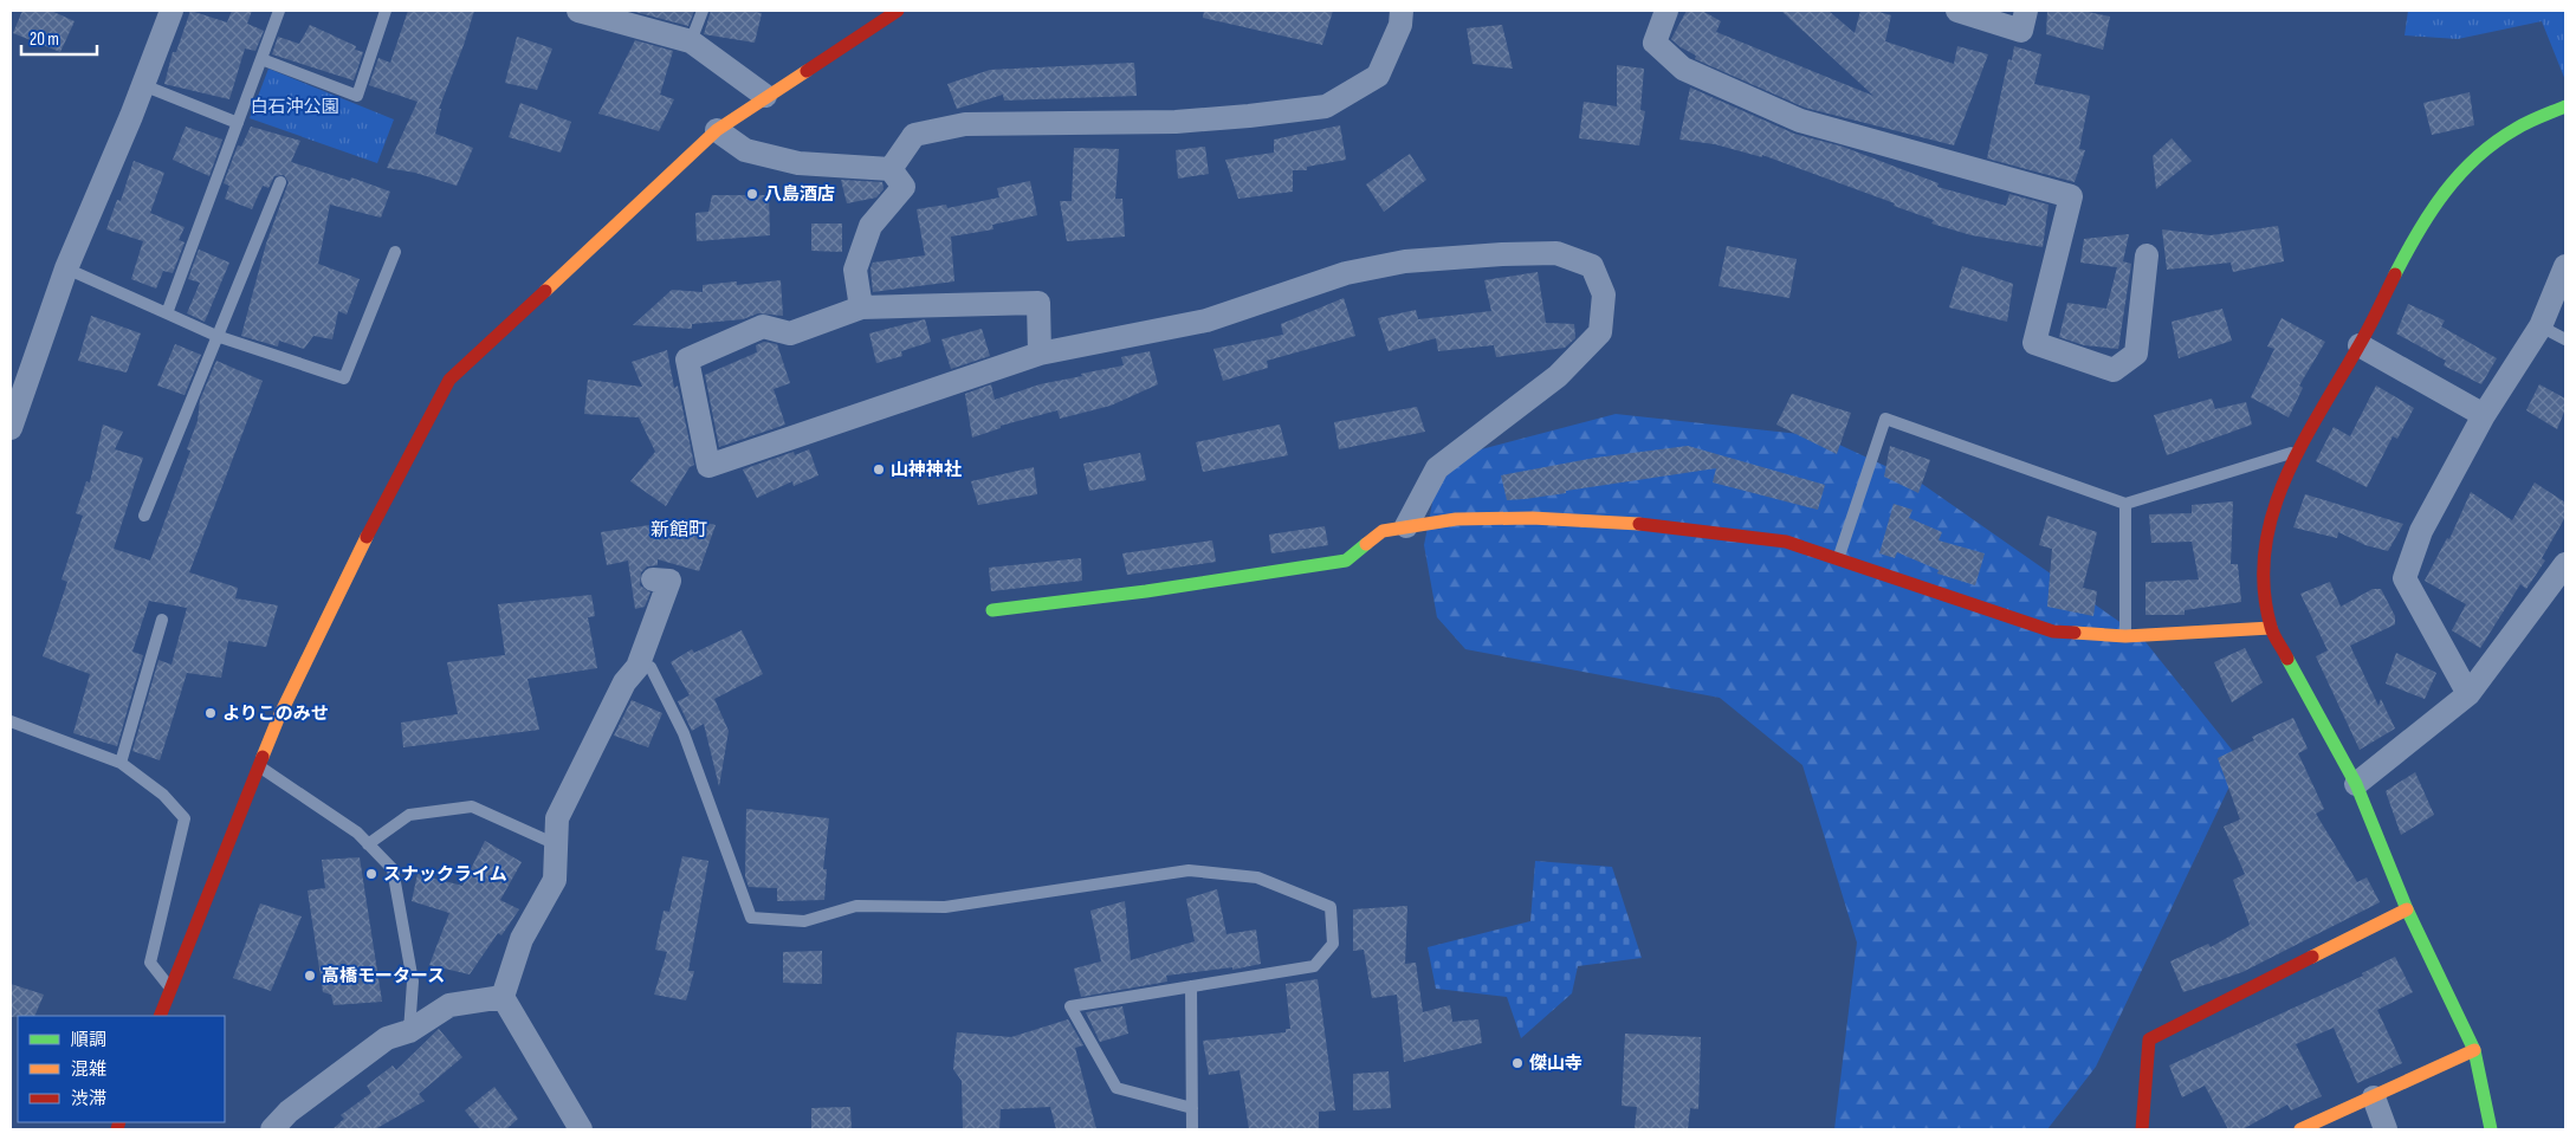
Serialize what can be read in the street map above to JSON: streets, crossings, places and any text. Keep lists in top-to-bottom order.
{
  "districts": ["新館町"],
  "parks": ["白石沖公園"],
  "places": [
    "八島酒店",
    "山神神社",
    "よりこのみせ",
    "スナックライム",
    "高橋モータース",
    "傑山寺"
  ],
  "legend": ["順調", "混雑", "渋滞"],
  "scale_bar": "20 m"
}
